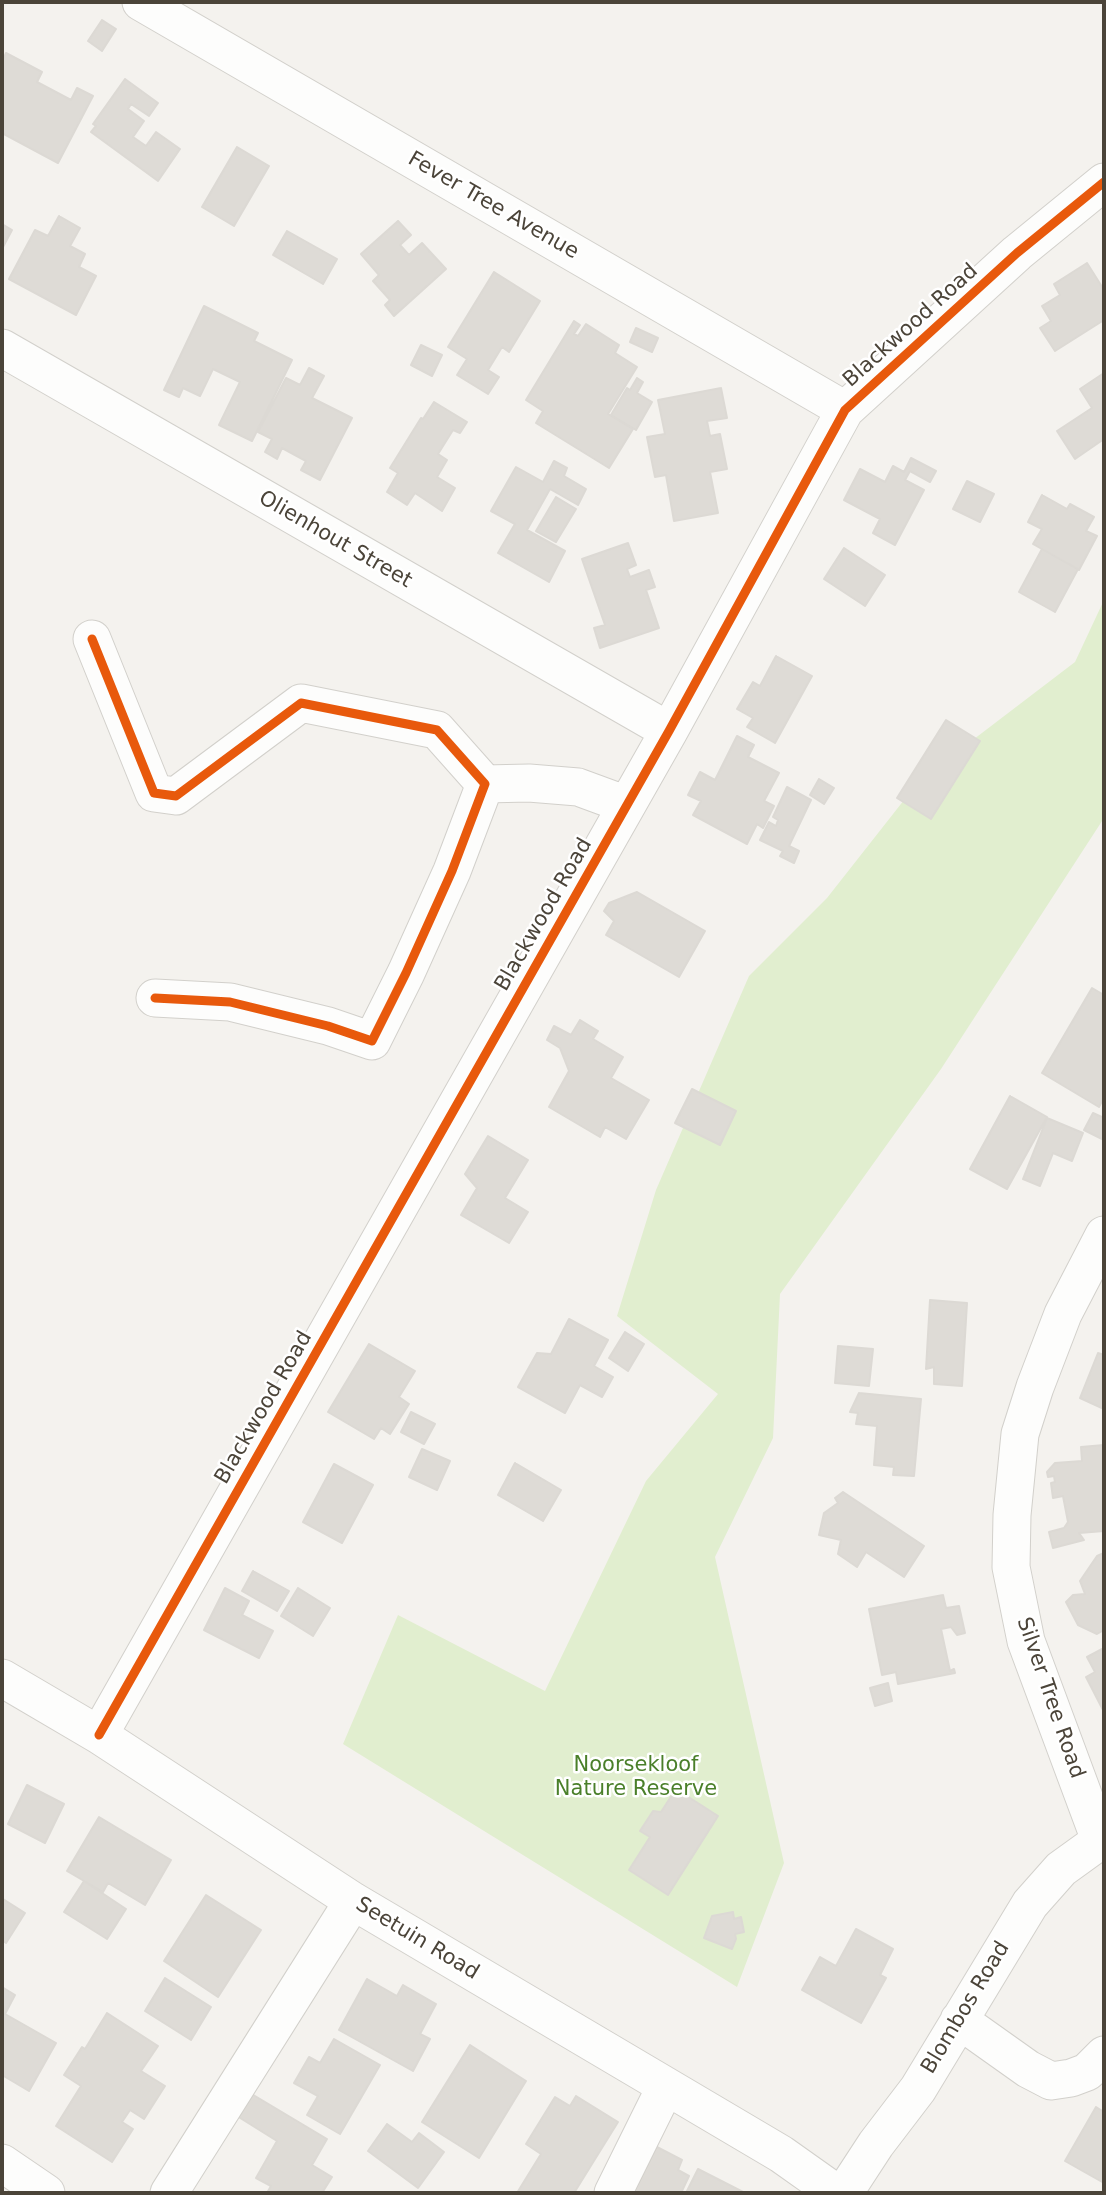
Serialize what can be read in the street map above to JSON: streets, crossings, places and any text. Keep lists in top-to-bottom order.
{
  "streets": {
    "street": [
      "Fever Tree Avenue",
      "Blackwood Road",
      "Olienhout Street",
      "Silver Tree Road",
      "Seetuin Road",
      "Blombos Road"
    ]
  },
  "crossings": [
    ["Fever Tree Avenue", "Blackwood Road"],
    ["Blackwood Road", "Olienhout Street"],
    ["Blackwood Road", "Seetuin Road"],
    ["Silver Tree Road", "Blombos Road"]
  ],
  "parks": ["Noorsekloof Nature Reserve"]
}
